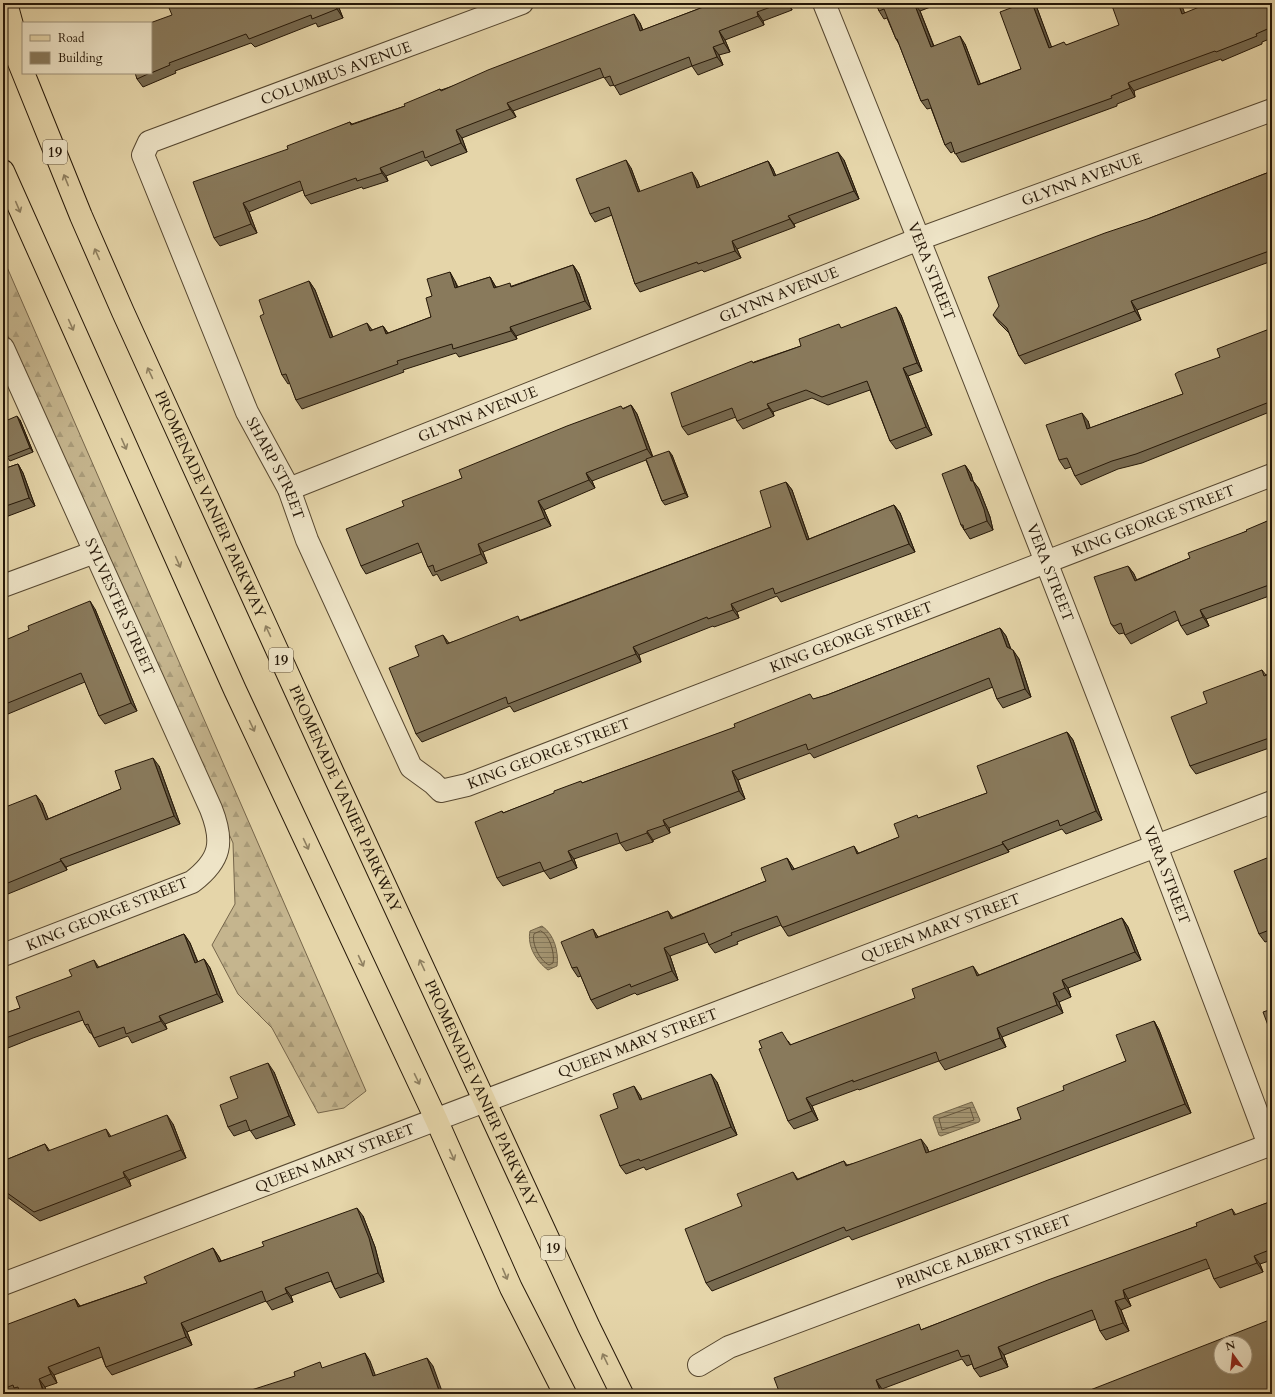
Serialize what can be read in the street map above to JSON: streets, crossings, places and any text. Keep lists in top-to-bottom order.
{
  "streets": {
    "main road": ["19", "PROMENADE VANIER PARKWAY"],
    "street": [
      "COLUMBUS AVENUE",
      "GLYNN AVENUE",
      "VERA STREET",
      "SHARP STREET",
      "KING GEORGE STREET",
      "SYLVESTER STREET",
      "QUEEN MARY STREET",
      "PRINCE ALBERT STREET"
    ]
  },
  "crossings": [
    ["COLUMBUS AVENUE", "SHARP STREET"],
    ["GLYNN AVENUE", "VERA STREET"],
    ["GLYNN AVENUE", "SHARP STREET"],
    ["VERA STREET", "KING GEORGE STREET"],
    ["VERA STREET", "QUEEN MARY STREET"],
    ["VERA STREET", "PRINCE ALBERT STREET"],
    ["SHARP STREET", "KING GEORGE STREET"],
    ["PROMENADE VANIER PARKWAY", "QUEEN MARY STREET"],
    ["KING GEORGE STREET", "SYLVESTER STREET"]
  ],
  "legend": ["Road", "Building"],
  "north": "top"
}
